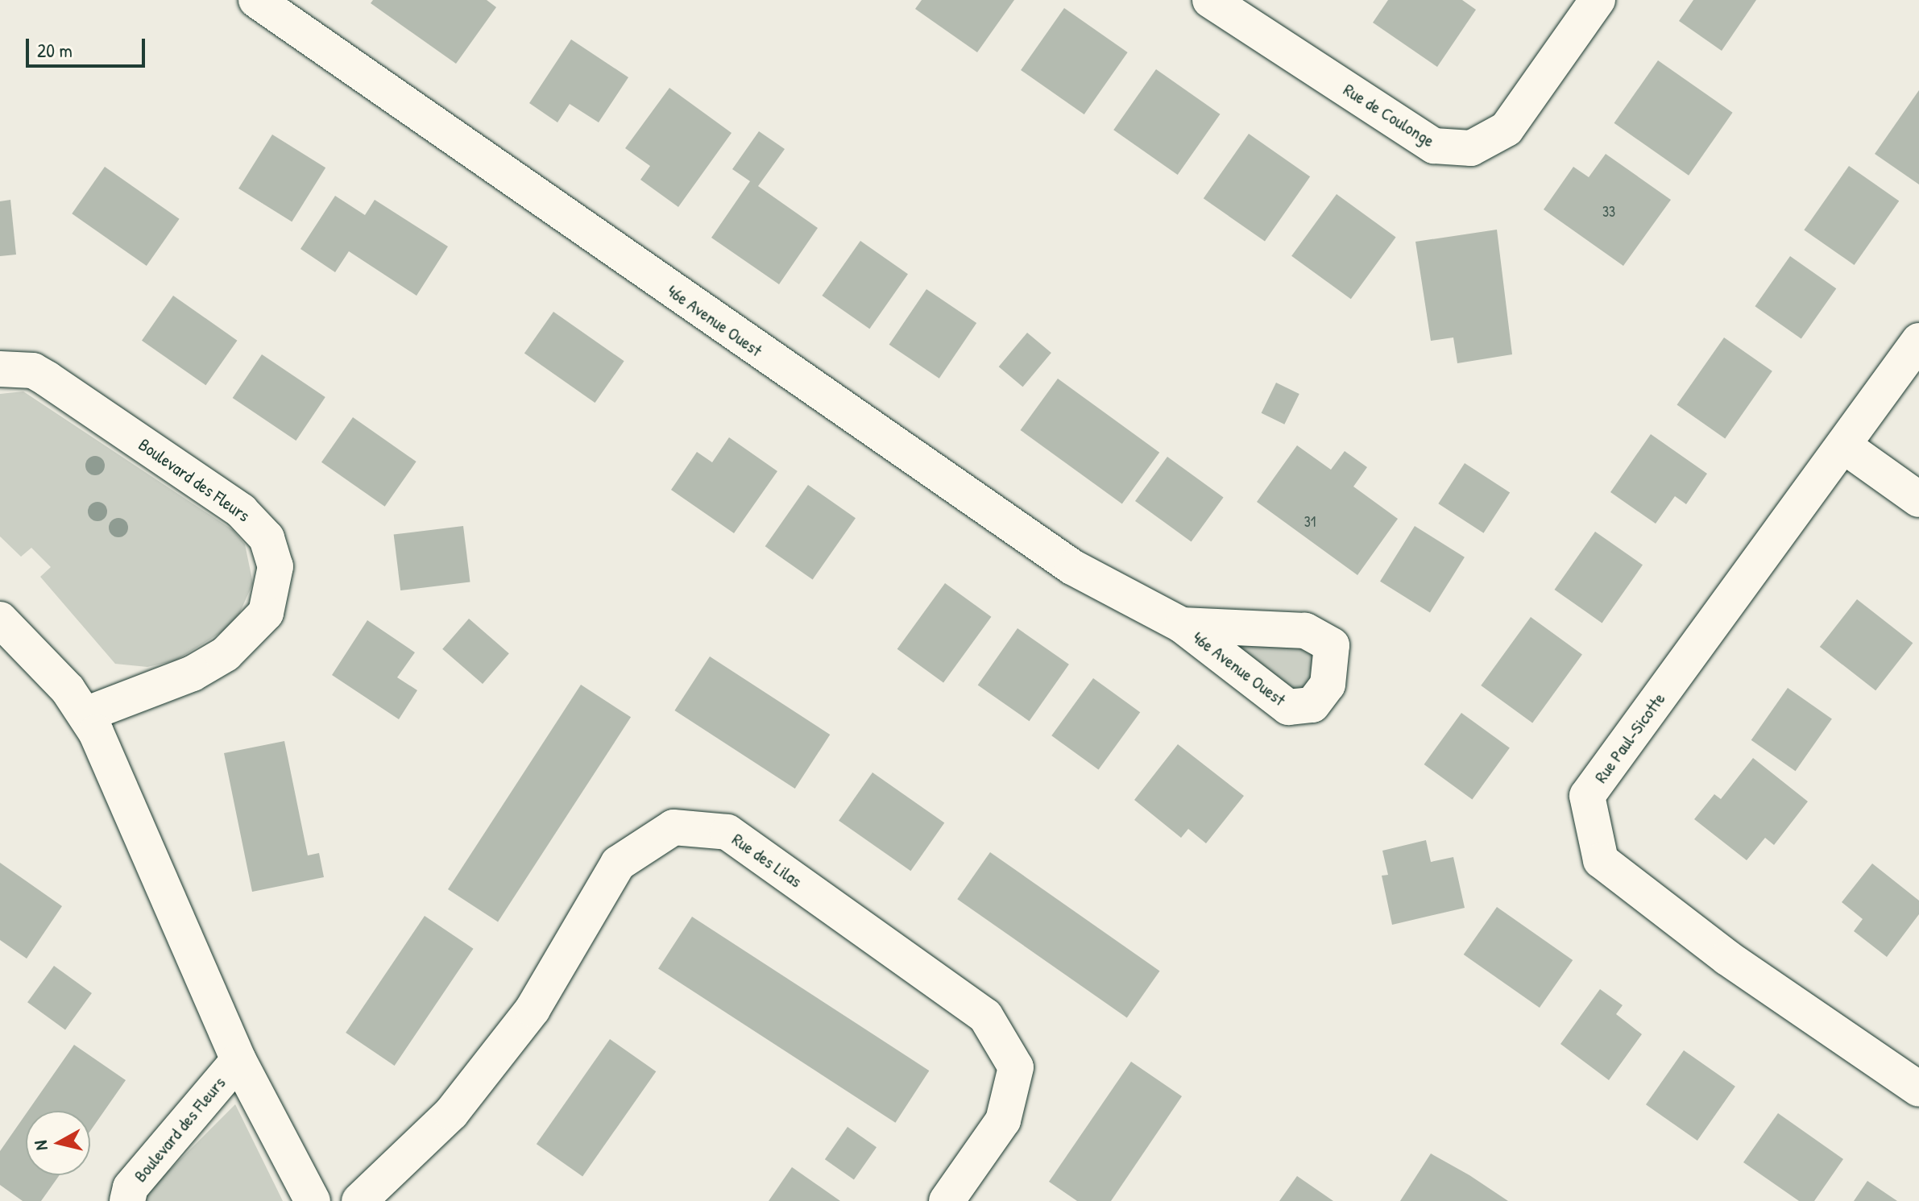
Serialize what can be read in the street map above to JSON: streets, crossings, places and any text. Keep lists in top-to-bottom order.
{
  "streets": {
    "street": [
      "Rue de Coulonge",
      "46e Avenue Ouest",
      "Boulevard des Fleurs",
      "Rue Paul-Sicotte",
      "Rue des Lilas"
    ]
  },
  "house_numbers": ["33", "31"],
  "scale_bar": "20 m",
  "north": "left"
}
